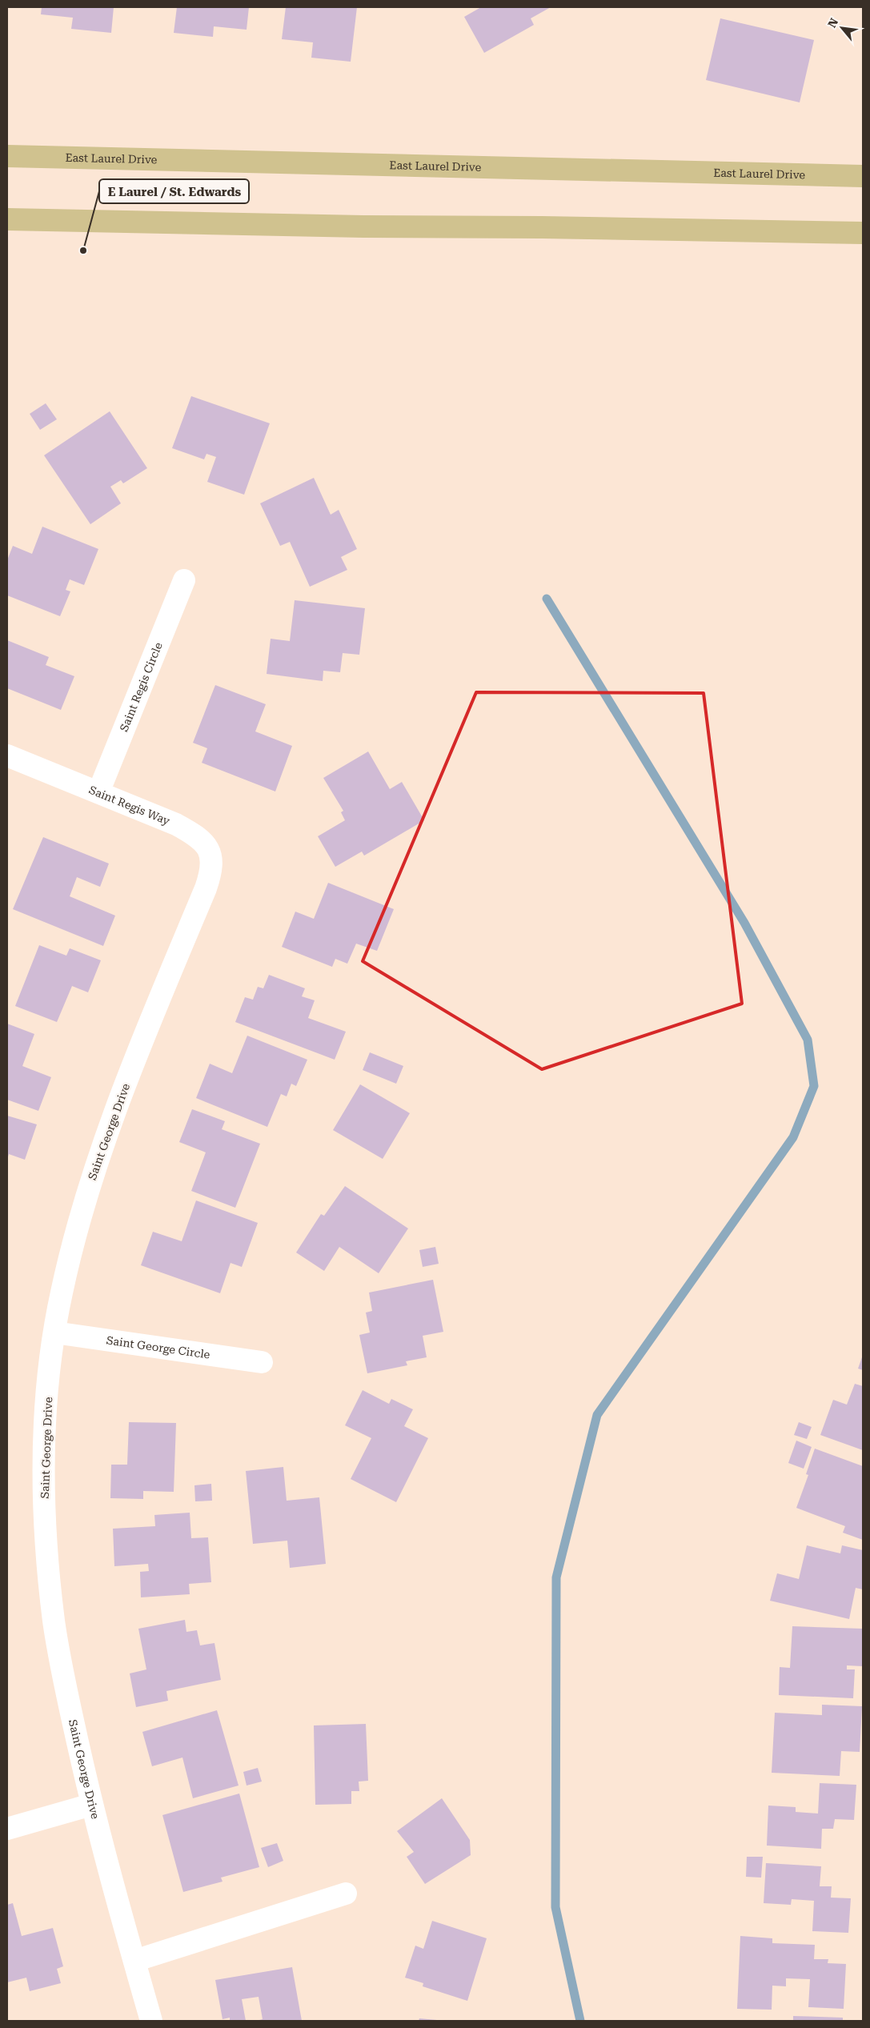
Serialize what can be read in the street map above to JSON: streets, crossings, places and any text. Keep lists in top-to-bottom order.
{
  "streets": {
    "main road": ["East Laurel Drive"],
    "street": [
      "Saint Regis Circle",
      "Saint Regis Way",
      "Saint George Drive",
      "Saint George Circle"
    ]
  },
  "crossings": [
    ["Saint Regis Circle", "Saint Regis Way"],
    ["Saint Regis Way", "Saint George Drive"],
    ["Saint George Drive", "Saint George Circle"]
  ],
  "places": ["E Laurel / St. Edwards"],
  "north": "top left"
}
